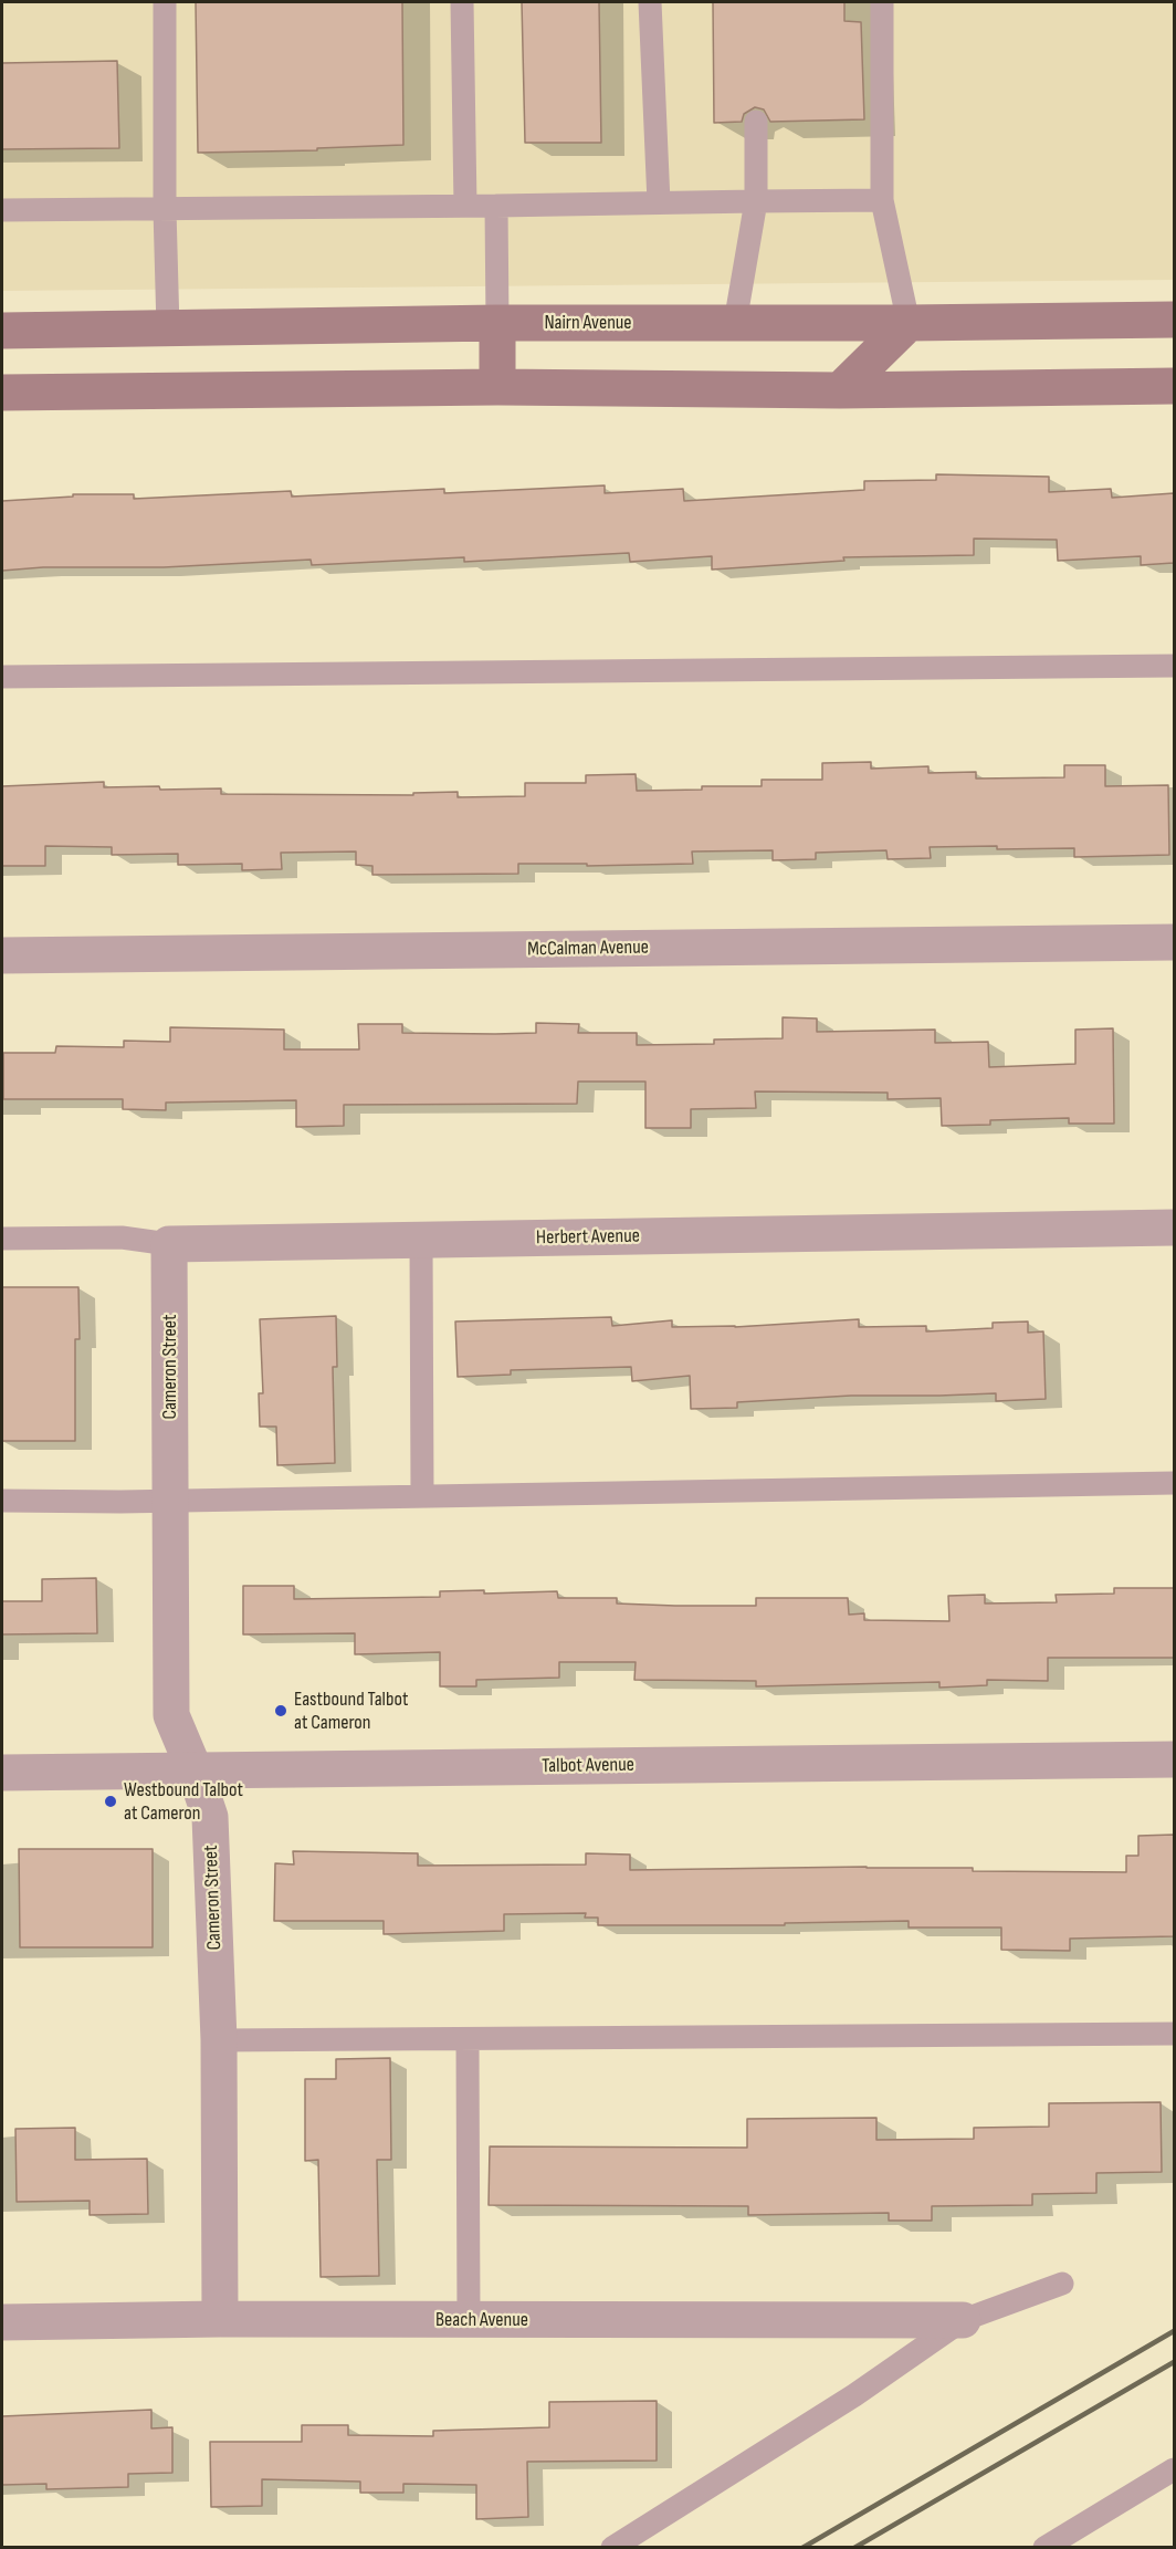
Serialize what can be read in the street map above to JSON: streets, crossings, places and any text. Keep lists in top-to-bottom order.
{
  "streets": {
    "main road": ["Nairn Avenue"],
    "street": [
      "McCalman Avenue",
      "Herbert Avenue",
      "Cameron Street",
      "Talbot Avenue",
      "Beach Avenue"
    ]
  },
  "crossings": [
    ["Herbert Avenue", "Cameron Street"],
    ["Cameron Street", "Talbot Avenue"],
    ["Cameron Street", "Beach Avenue"]
  ],
  "places": ["Eastbound Talbot at Cameron", "Westbound Talbot at Cameron"]
}
